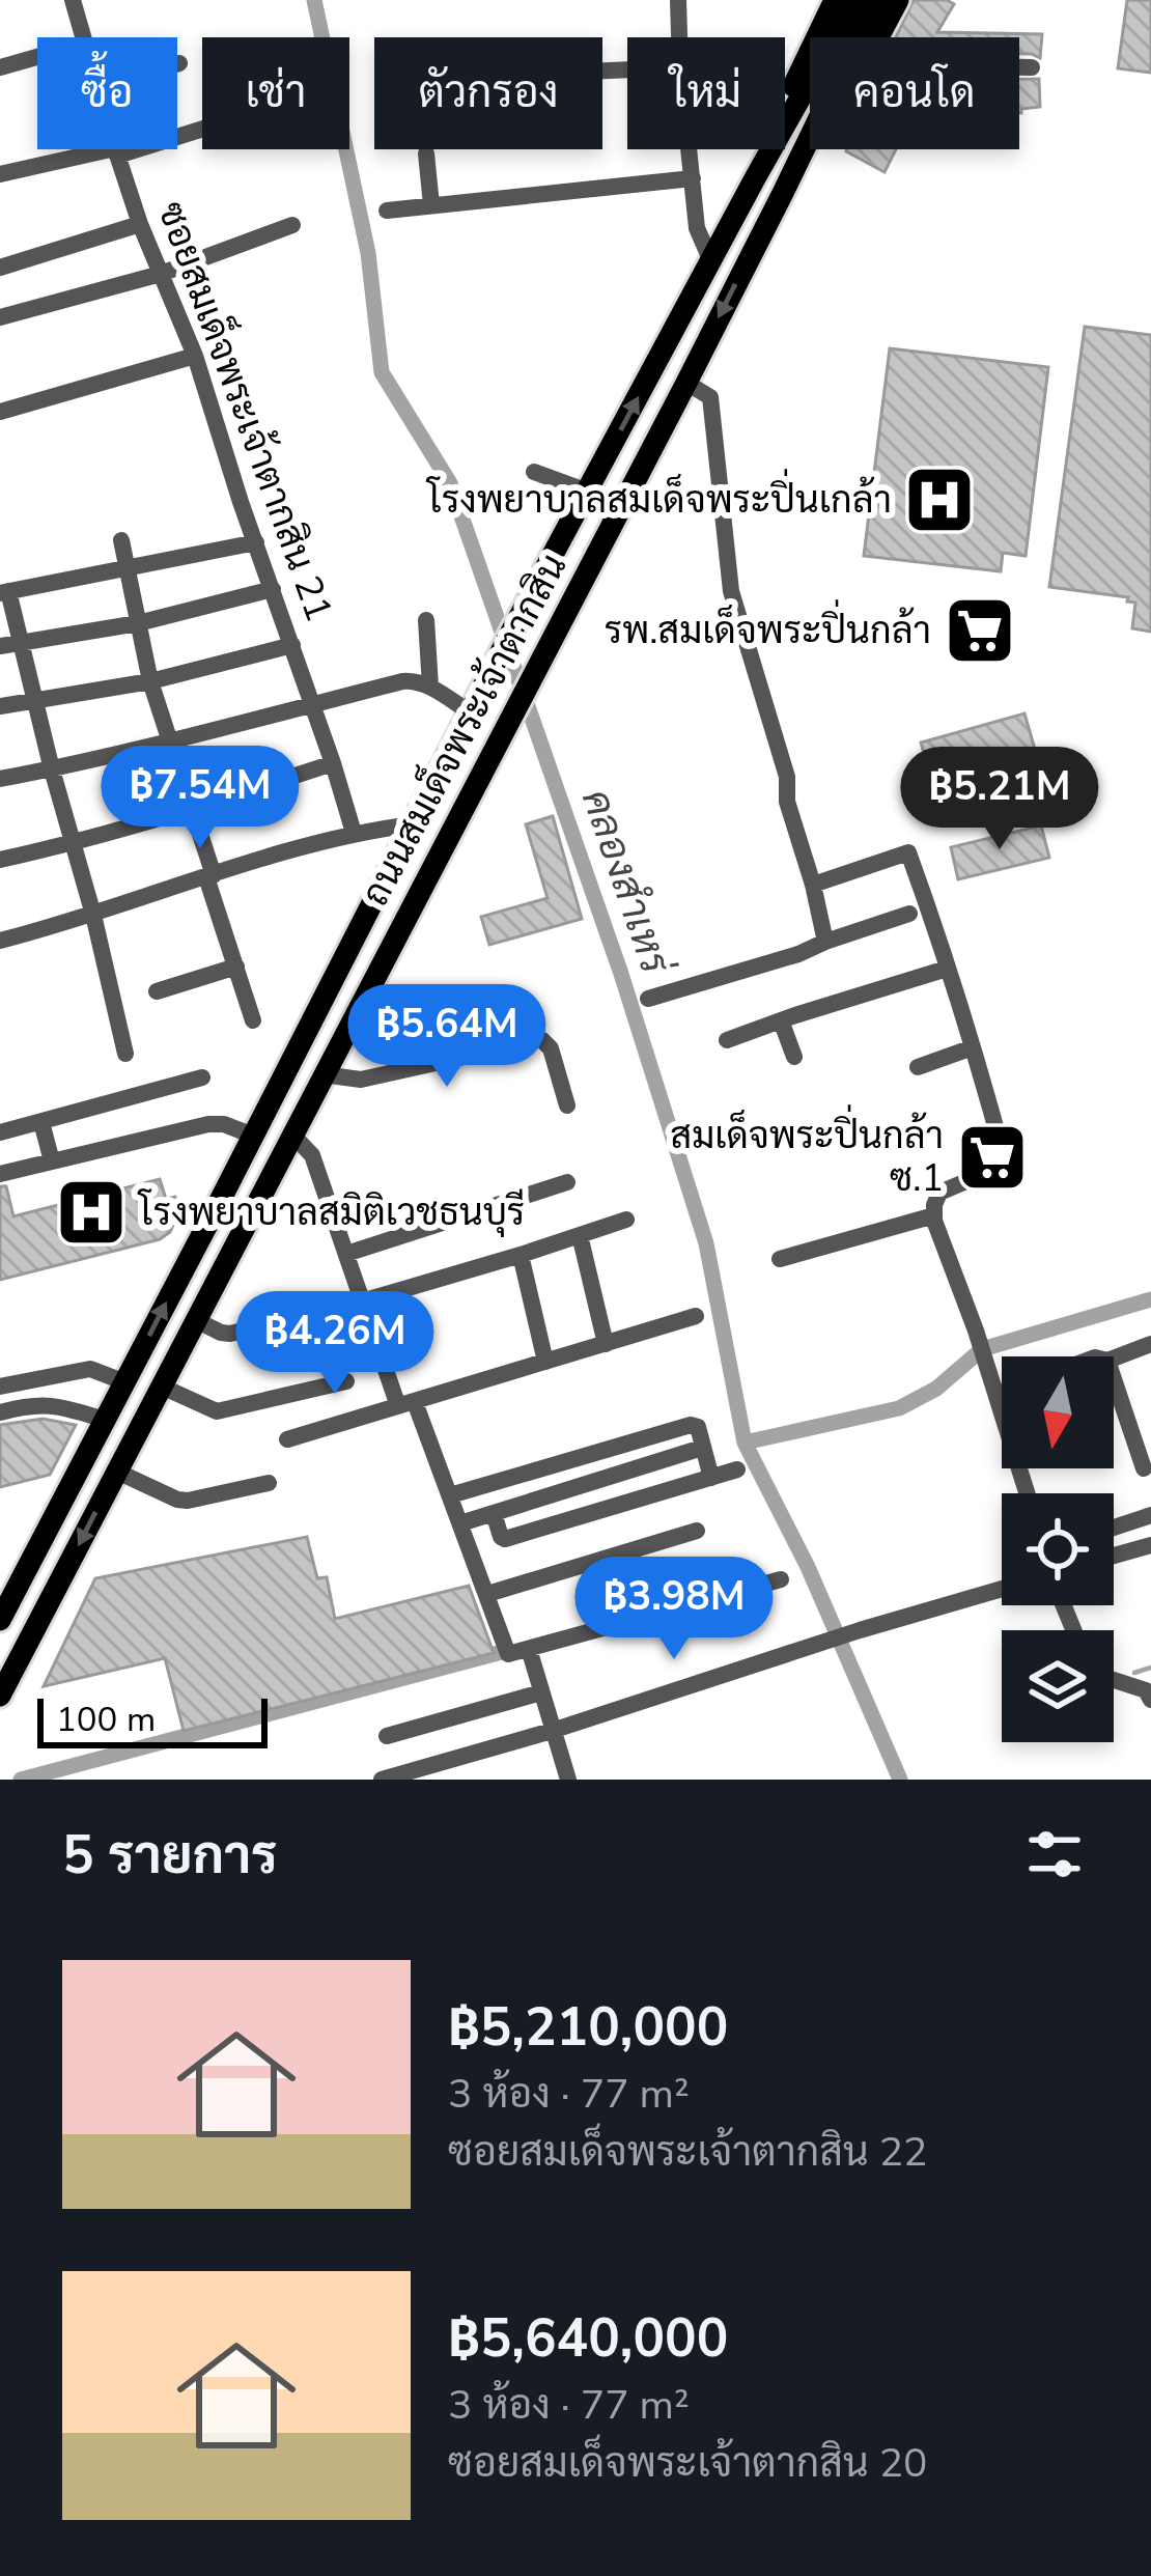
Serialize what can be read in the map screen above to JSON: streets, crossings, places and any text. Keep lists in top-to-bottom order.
{
  "streets": {
    "main road": ["ถนนสมเด็จพระเจ้าตากสิน"],
    "street": ["ซอยสมเด็จพระเจ้าตากสิน 21"]
  },
  "water": ["คลองสำเหร่"],
  "places": {
    "hospital": ["โรงพยาบาลสมเด็จพระปิ่นเกล้า", "โรงพยาบาลสมิติเวชธนบุรี"],
    "supermarket": ["รพ.สมเด็จพระปิ่นกล้า", "สมเด็จพระปิ่นกล้า ซ.1"]
  },
  "scale_bar": "100 m",
  "north": "bottom",
  "page": {
    "chip": [
      "ซื้อ",
      "เช่า",
      "ตัวกรอง",
      "ใหม่",
      "คอนโด"
    ],
    "price": [
      "฿7.54M",
      "฿5.21M",
      "฿5.64M",
      "฿4.26M",
      "฿3.98M"
    ],
    "scale": "100 m",
    "heading": "5 รายการ",
    "list": [
      {
        "name": "฿5,210,000",
        "note": "3 ห้อง · 77 m² · ซอยสมเด็จพระเจ้าตากสิน 22"
      },
      {
        "name": "฿5,640,000",
        "note": "3 ห้อง · 77 m² · ซอยสมเด็จพระเจ้าตากสิน 20"
      }
    ]
  }
}
